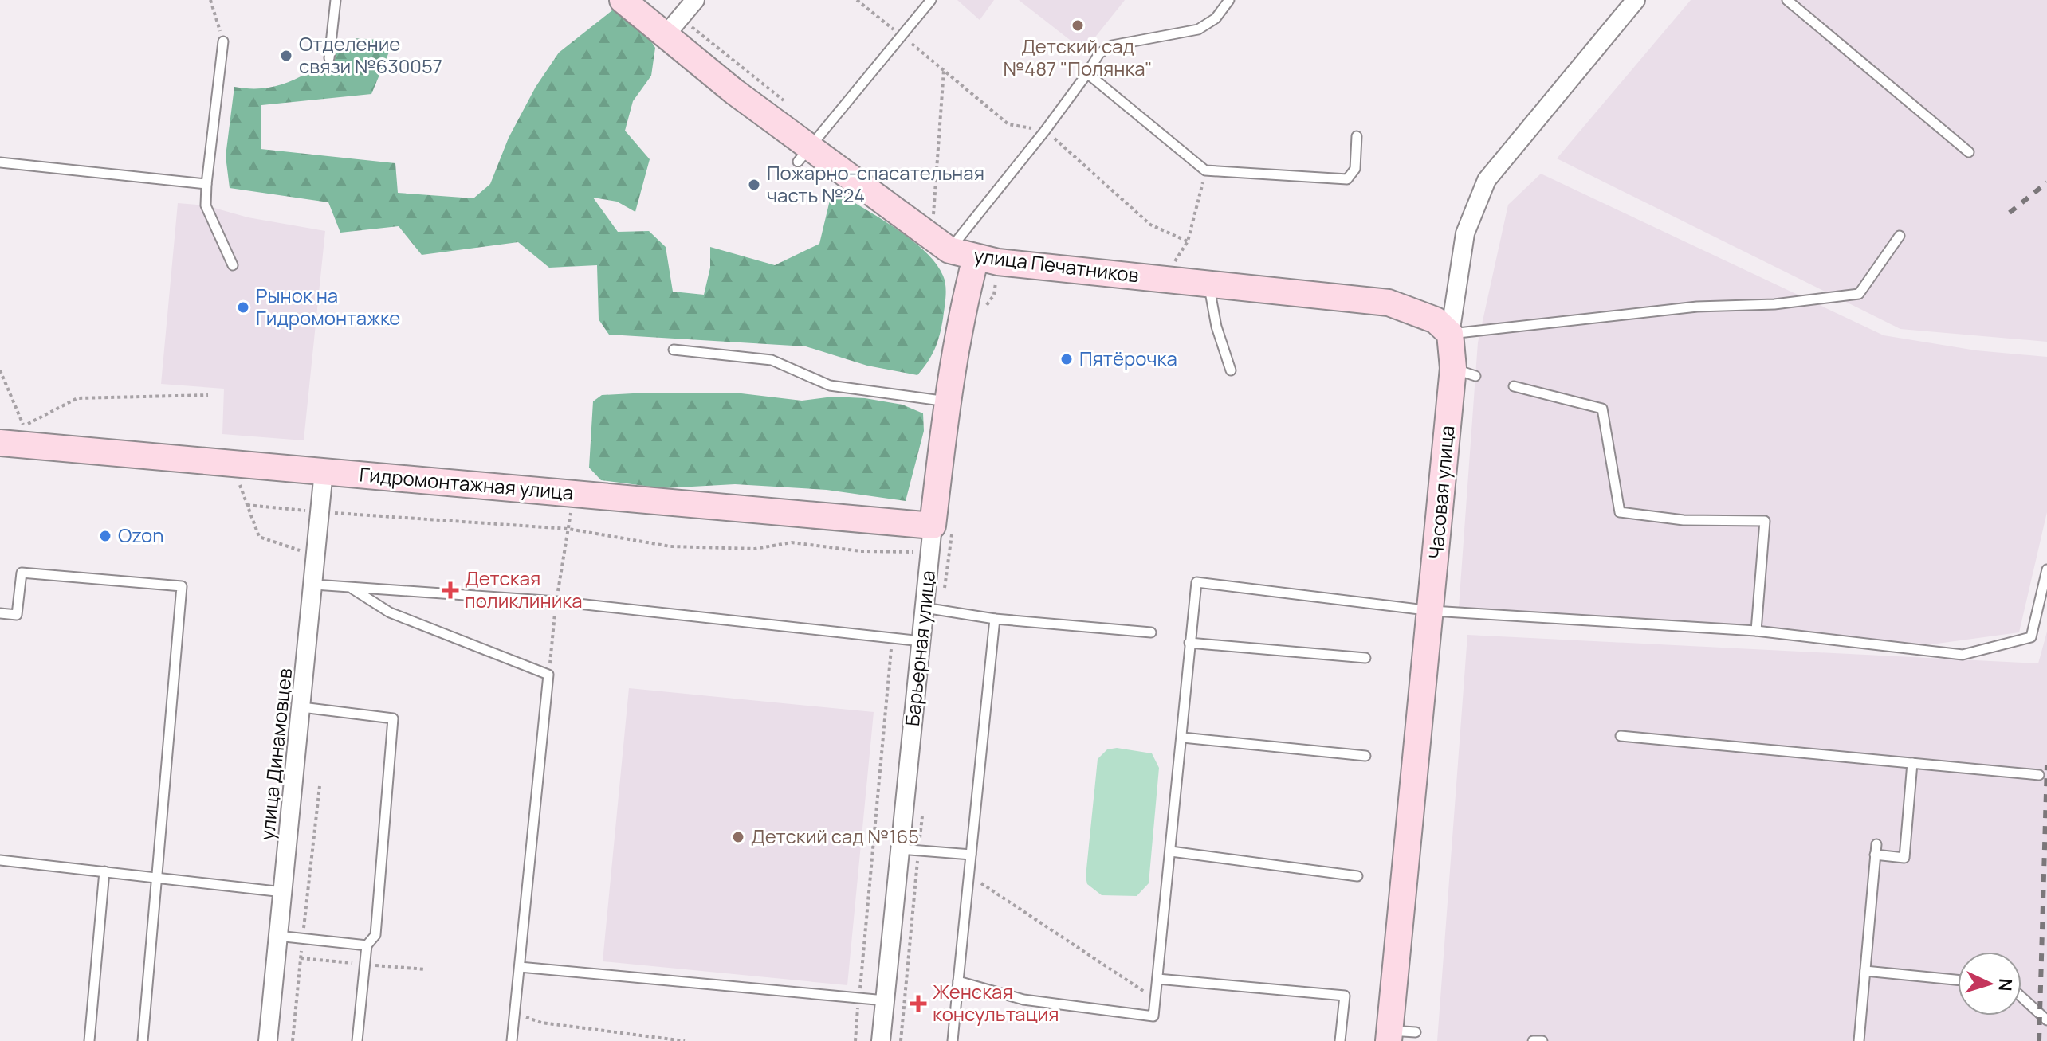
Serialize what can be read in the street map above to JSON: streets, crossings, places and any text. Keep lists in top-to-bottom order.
{
  "streets": {
    "main road": [
      "улица Печатников",
      "Гидромонтажная улица",
      "Часовая улица",
      "Барьерная улица"
    ],
    "street": ["улица Динамовцев"]
  },
  "crossings": [
    ["улица Печатников", "Часовая улица"],
    ["улица Печатников", "Барьерная улица"],
    ["Гидромонтажная улица", "Барьерная улица"],
    ["Гидромонтажная улица", "улица Динамовцев"]
  ],
  "places": {
    "other": [
      "Детский сад №487 \"Полянка\"",
      "Отделение связи №630057",
      "Пожарно-спасательная часть №24",
      "Рынок на Гидромонтажке",
      "Пятёрочка",
      "Ozon",
      "Детский сад №165"
    ],
    "health": ["Детская поликлиника", "Женская консультация"]
  },
  "north": "right"
}
